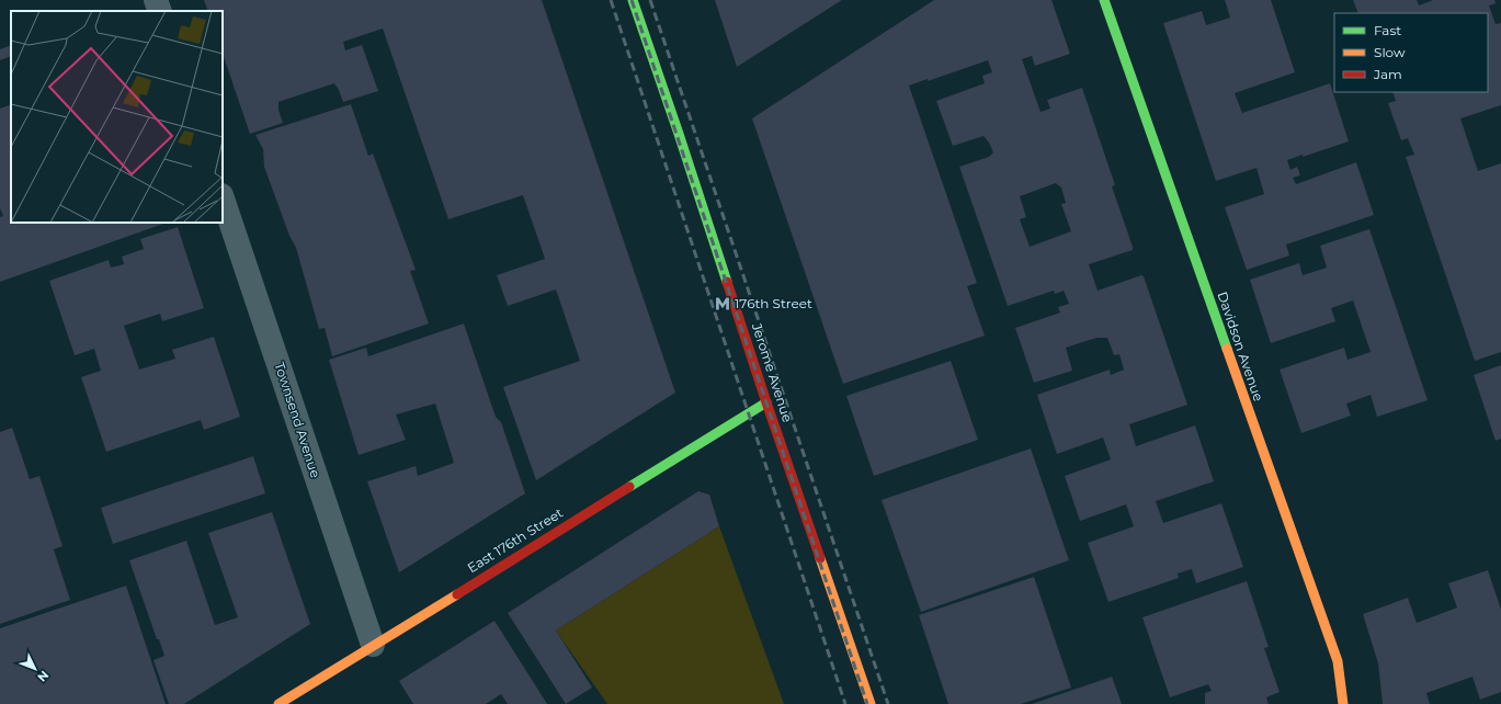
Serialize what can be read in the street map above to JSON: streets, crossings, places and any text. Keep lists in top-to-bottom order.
{
  "streets": {
    "street": [
      "Davidson Avenue",
      "Jerome Avenue",
      "Townsend Avenue",
      "East 176th Street"
    ]
  },
  "crossings": [
    ["Jerome Avenue", "East 176th Street"],
    ["Townsend Avenue", "East 176th Street"]
  ],
  "places": {
    "metro station": ["176th Street"]
  },
  "legend": ["Fast", "Slow", "Jam"],
  "north": "bottom right"
}
